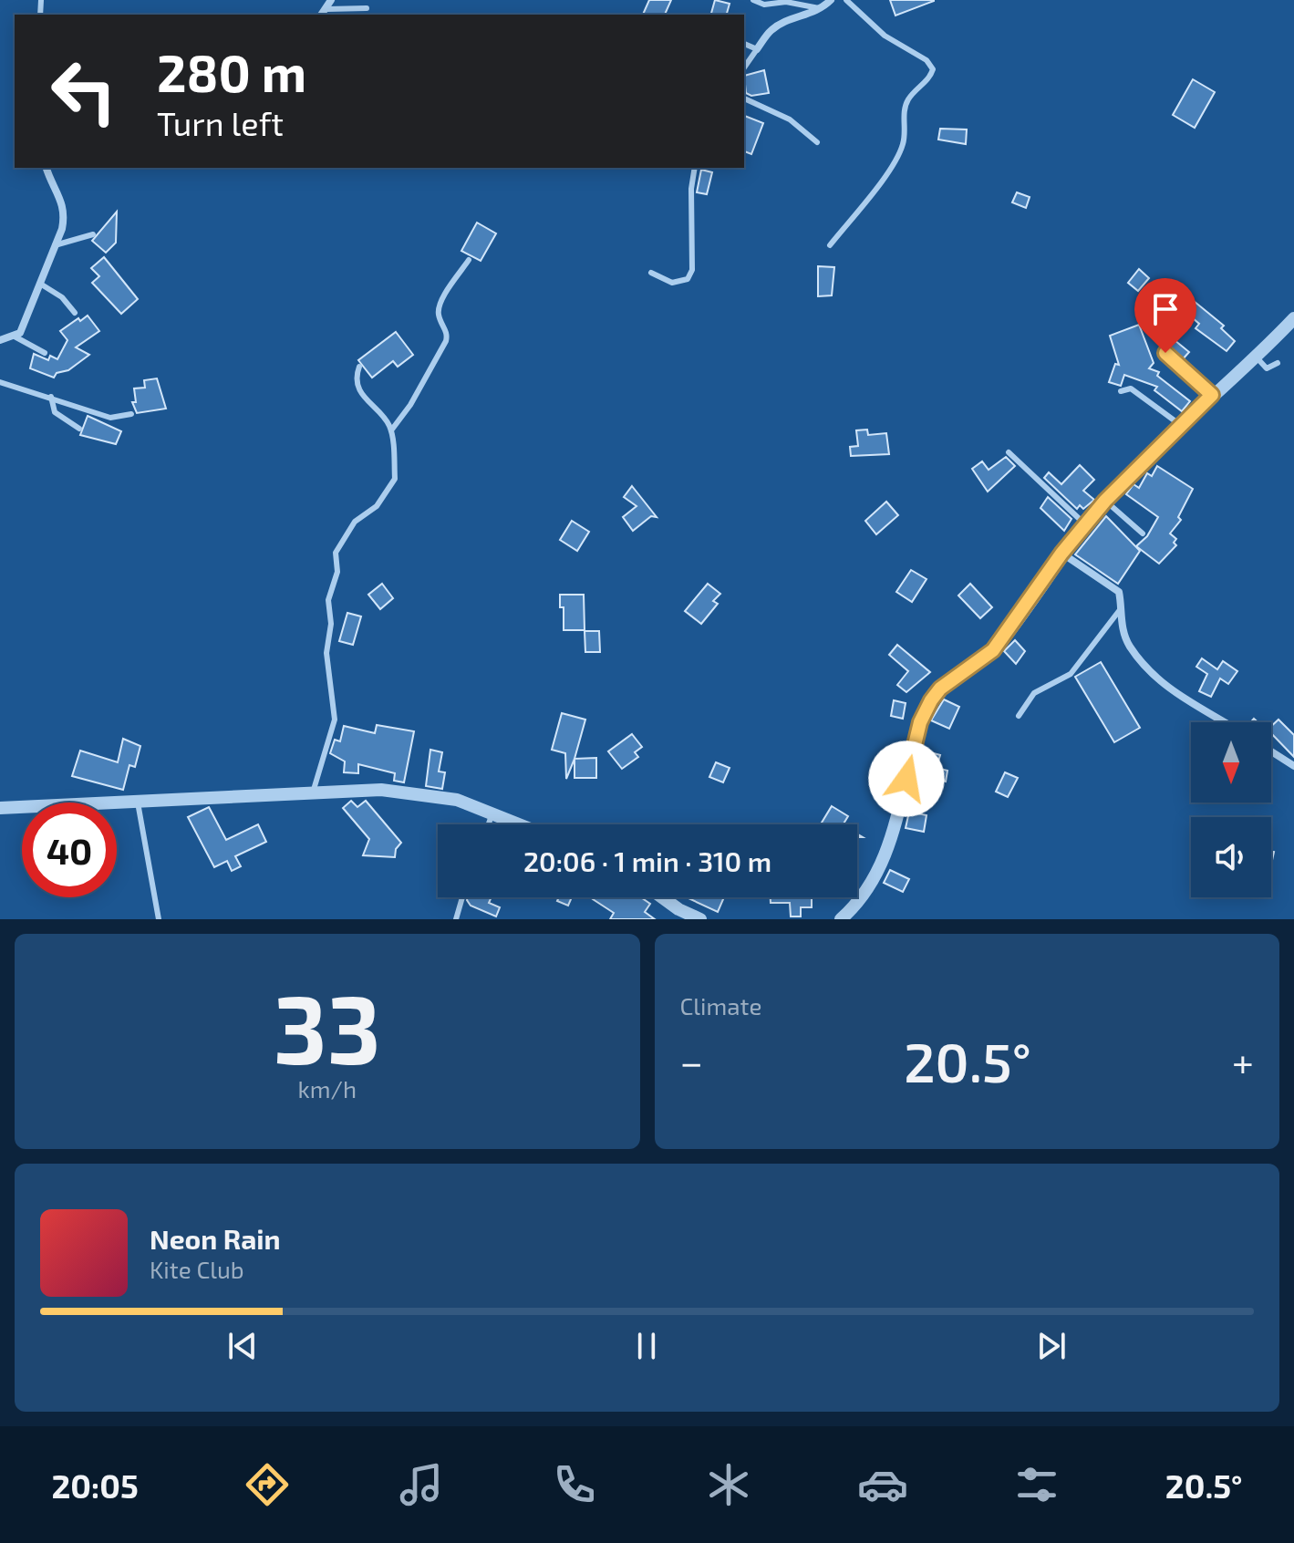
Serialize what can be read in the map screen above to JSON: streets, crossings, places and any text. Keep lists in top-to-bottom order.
{
  "north": "bottom",
  "page": {
    "turn": ["280 m", "Turn left"],
    "limit": "40",
    "trip": "20:06 · 1 min · 310 m",
    "tile": [
      ["33", "km/h"],
      "Climate"
    ],
    "heat": ["−", "20.5°", "+"],
    "song": ["Neon Rain", "Kite Club"],
    "tabs": ["20:05", "20.5°"]
  }
}
